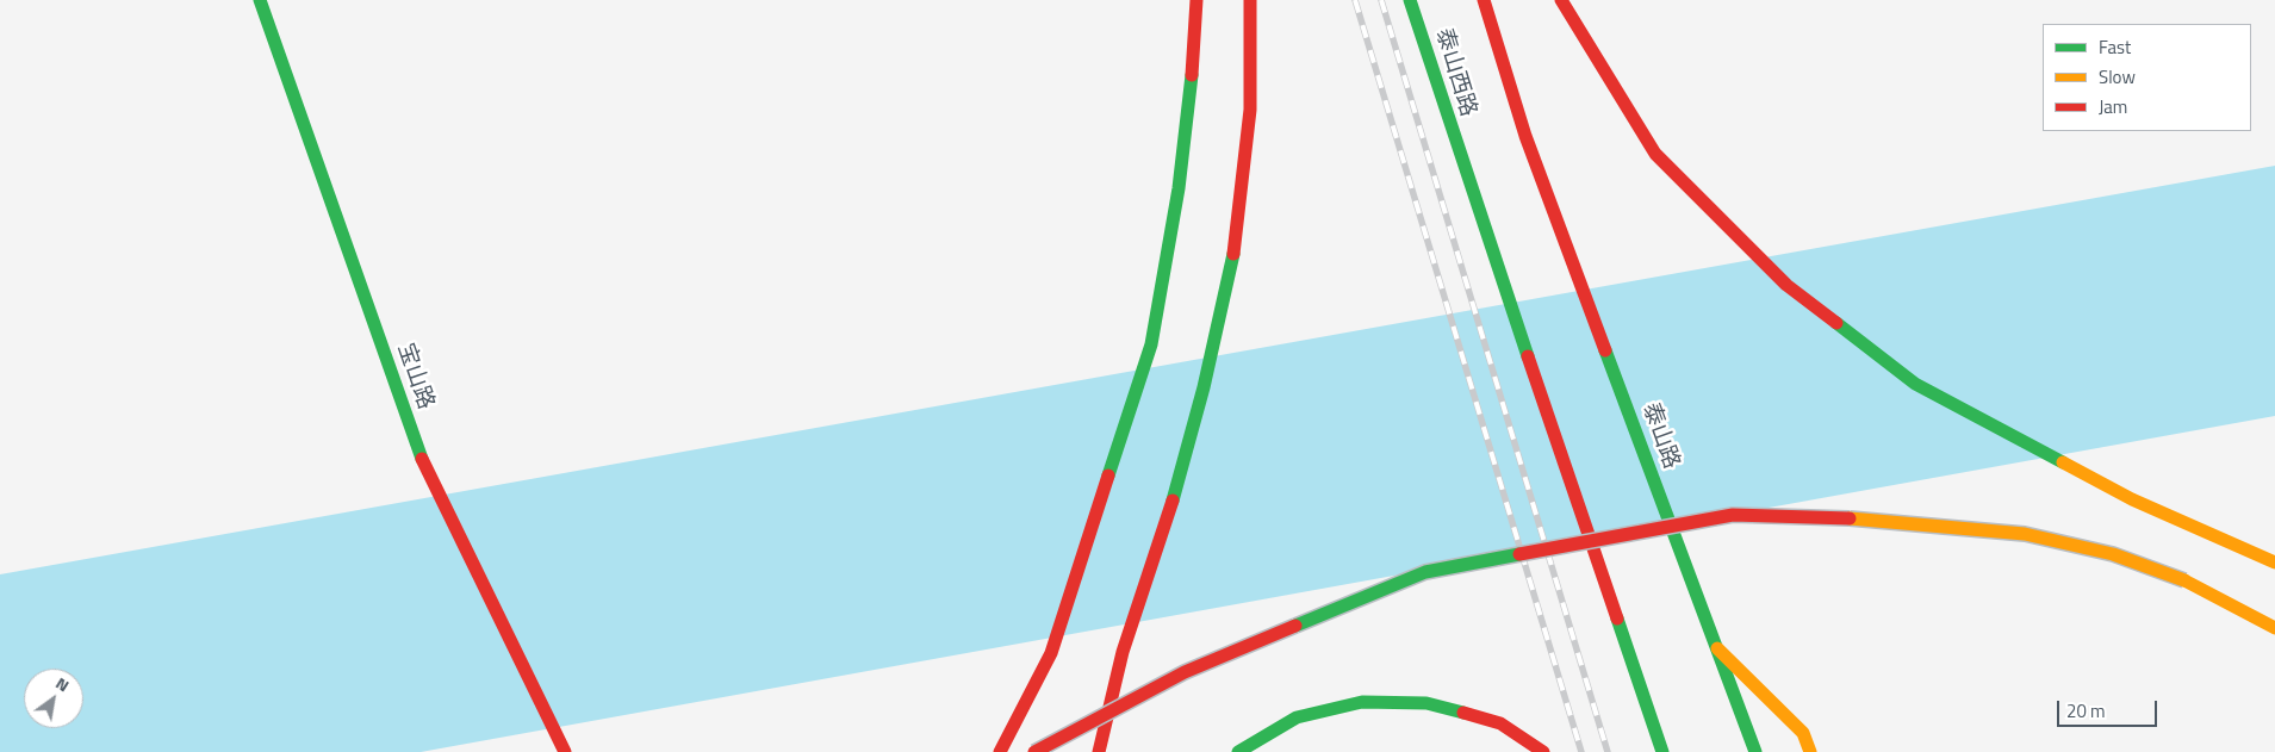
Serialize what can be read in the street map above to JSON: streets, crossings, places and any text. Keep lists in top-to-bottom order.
{
  "streets": {
    "main road": ["泰山西路", "宝山路", "泰山路"]
  },
  "legend": ["Fast", "Slow", "Jam"],
  "scale_bar": "20 m",
  "north": "top right"
}
